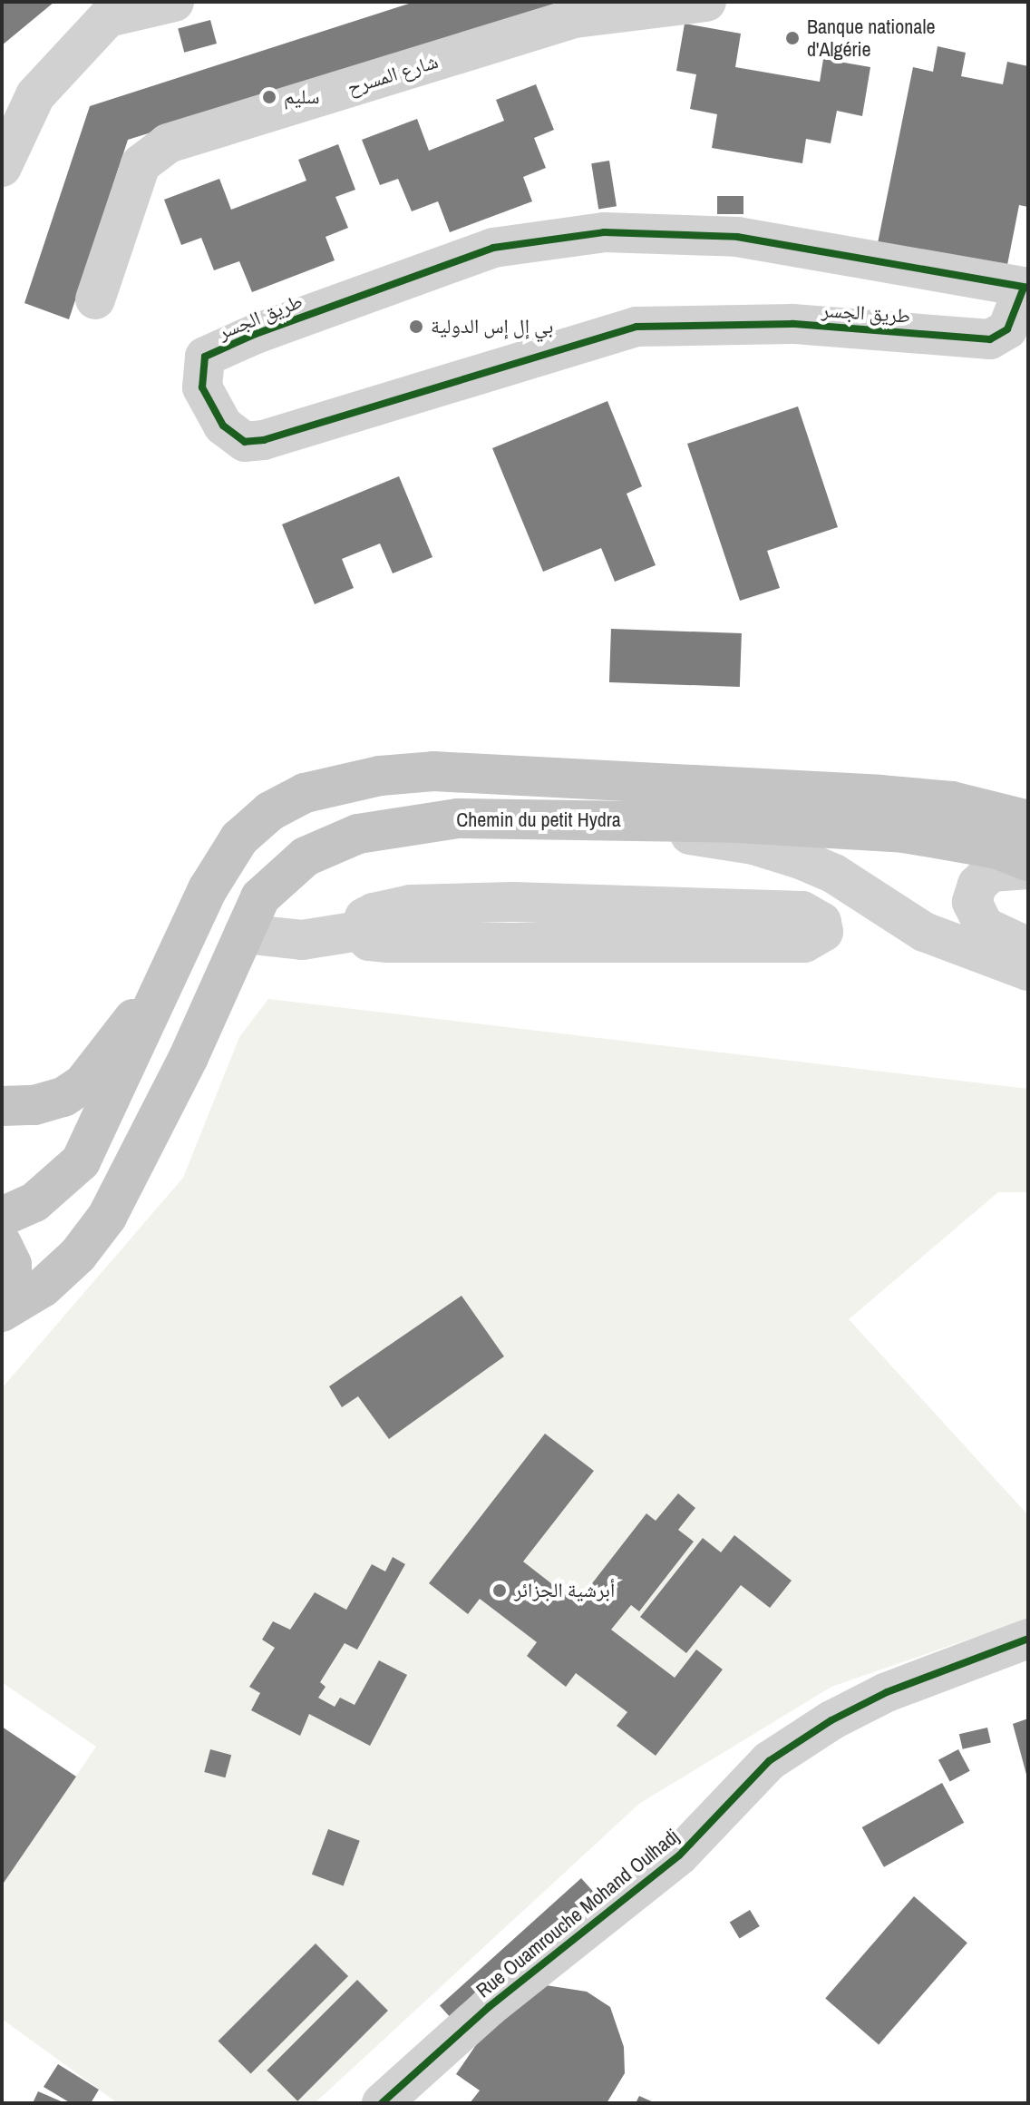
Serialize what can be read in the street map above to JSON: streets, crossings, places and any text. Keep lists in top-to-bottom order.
{
  "streets": {
    "main road": ["Chemin du petit Hydra"],
    "street": ["شارع المسرح", "طريق الجسر", "Rue Ouamrouche Mohand Oulhadj"]
  },
  "places": [
    "Banque nationale d'Algérie",
    "سليم",
    "بي إل إس الدولية",
    "أبرشية الجزائر"
  ]
}
